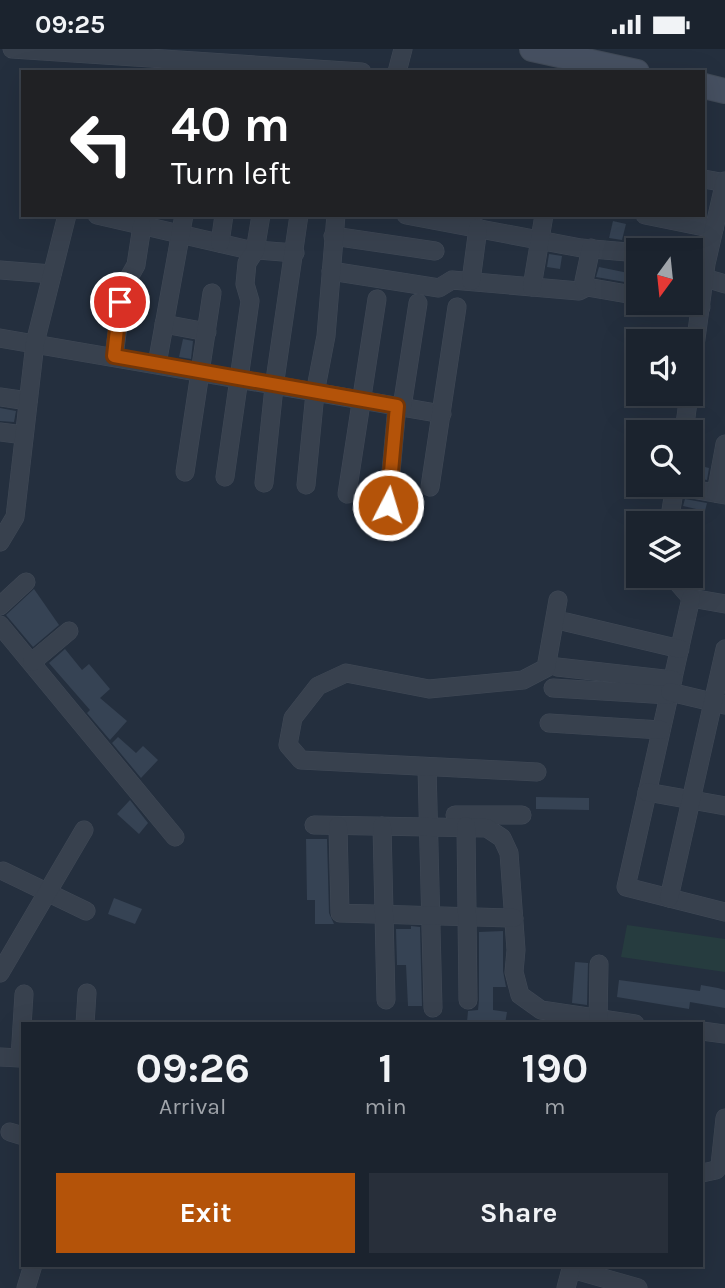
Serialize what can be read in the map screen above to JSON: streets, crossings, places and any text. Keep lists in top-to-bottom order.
{
  "north": "bottom",
  "page": {
    "status": "09:25",
    "turn": ["40 m", "Turn left"],
    "eta": [
      "09:26",
      "Arrival",
      "1",
      "min",
      "190",
      "m"
    ],
    "buttons": ["Exit", "Share"]
  }
}
